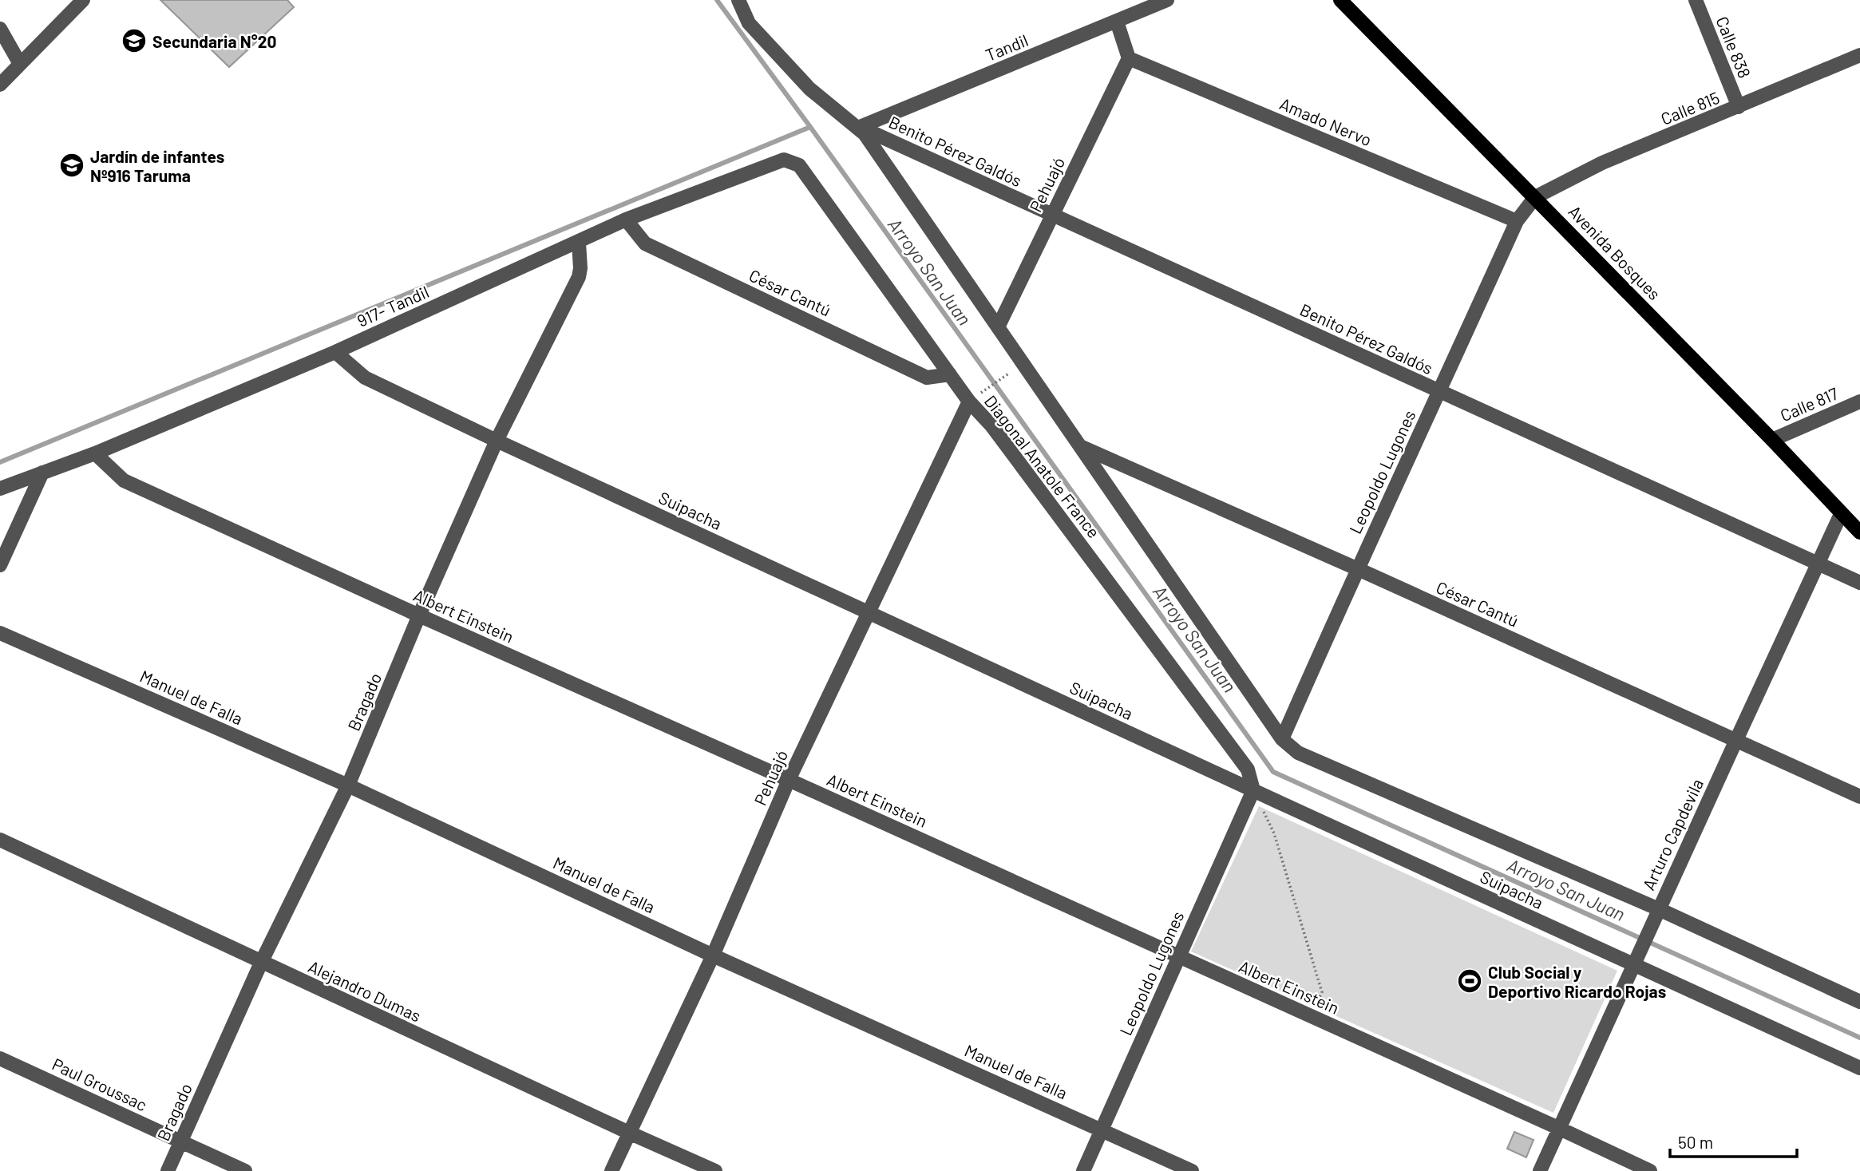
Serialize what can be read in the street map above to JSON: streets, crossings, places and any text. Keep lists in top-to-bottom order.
{
  "streets": {
    "main road": ["Avenida Bosques"],
    "street": [
      "Tandil",
      "Calle 838",
      "Calle 815",
      "Amado Nervo",
      "Benito Pérez Galdós",
      "Pehuajó",
      "César Cantú",
      "917- Tandil",
      "Calle 817",
      "Diagonal Anatole France",
      "Leopoldo Lugones",
      "Suipacha",
      "Albert Einstein",
      "Manuel de Falla",
      "Bragado",
      "Arturo Capdevila",
      "Alejandro Dumas",
      "Paul Groussac"
    ]
  },
  "crossings": [
    ["Tandil", "Benito Pérez Galdós"],
    ["Calle 838", "Calle 815"],
    ["Calle 815", "Avenida Bosques"],
    ["Amado Nervo", "Pehuajó"],
    ["Amado Nervo", "Leopoldo Lugones"],
    ["Benito Pérez Galdós", "Pehuajó"],
    ["Benito Pérez Galdós", "Leopoldo Lugones"],
    ["Benito Pérez Galdós", "Arturo Capdevila"],
    ["Pehuajó", "Diagonal Anatole France"],
    ["Pehuajó", "Suipacha"],
    ["Pehuajó", "Albert Einstein"],
    ["Pehuajó", "Manuel de Falla"],
    ["Pehuajó", "Alejandro Dumas"],
    ["Avenida Bosques", "Calle 817"],
    ["Avenida Bosques", "Arturo Capdevila"],
    ["César Cantú", "917- Tandil"],
    ["César Cantú", "Diagonal Anatole France"],
    ["César Cantú", "Leopoldo Lugones"],
    ["César Cantú", "Arturo Capdevila"],
    ["917- Tandil", "Diagonal Anatole France"],
    ["917- Tandil", "Suipacha"],
    ["917- Tandil", "Albert Einstein"],
    ["917- Tandil", "Bragado"],
    ["Diagonal Anatole France", "Leopoldo Lugones"],
    ["Diagonal Anatole France", "Suipacha"],
    ["Leopoldo Lugones", "Suipacha"],
    ["Leopoldo Lugones", "Albert Einstein"],
    ["Leopoldo Lugones", "Manuel de Falla"],
    ["Suipacha", "Bragado"],
    ["Suipacha", "Arturo Capdevila"],
    ["Albert Einstein", "Bragado"],
    ["Albert Einstein", "Arturo Capdevila"],
    ["Manuel de Falla", "Bragado"],
    ["Bragado", "Alejandro Dumas"],
    ["Bragado", "Paul Groussac"]
  ],
  "water": ["Arroyo San Juan"],
  "places": {
    "school or university": ["Secundaria N°20", "Jardín de infantes Nº916 Taruma"],
    "sports": ["Club Social y Deportivo Ricardo Rojas"]
  },
  "scale_bar": "50 m"
}
